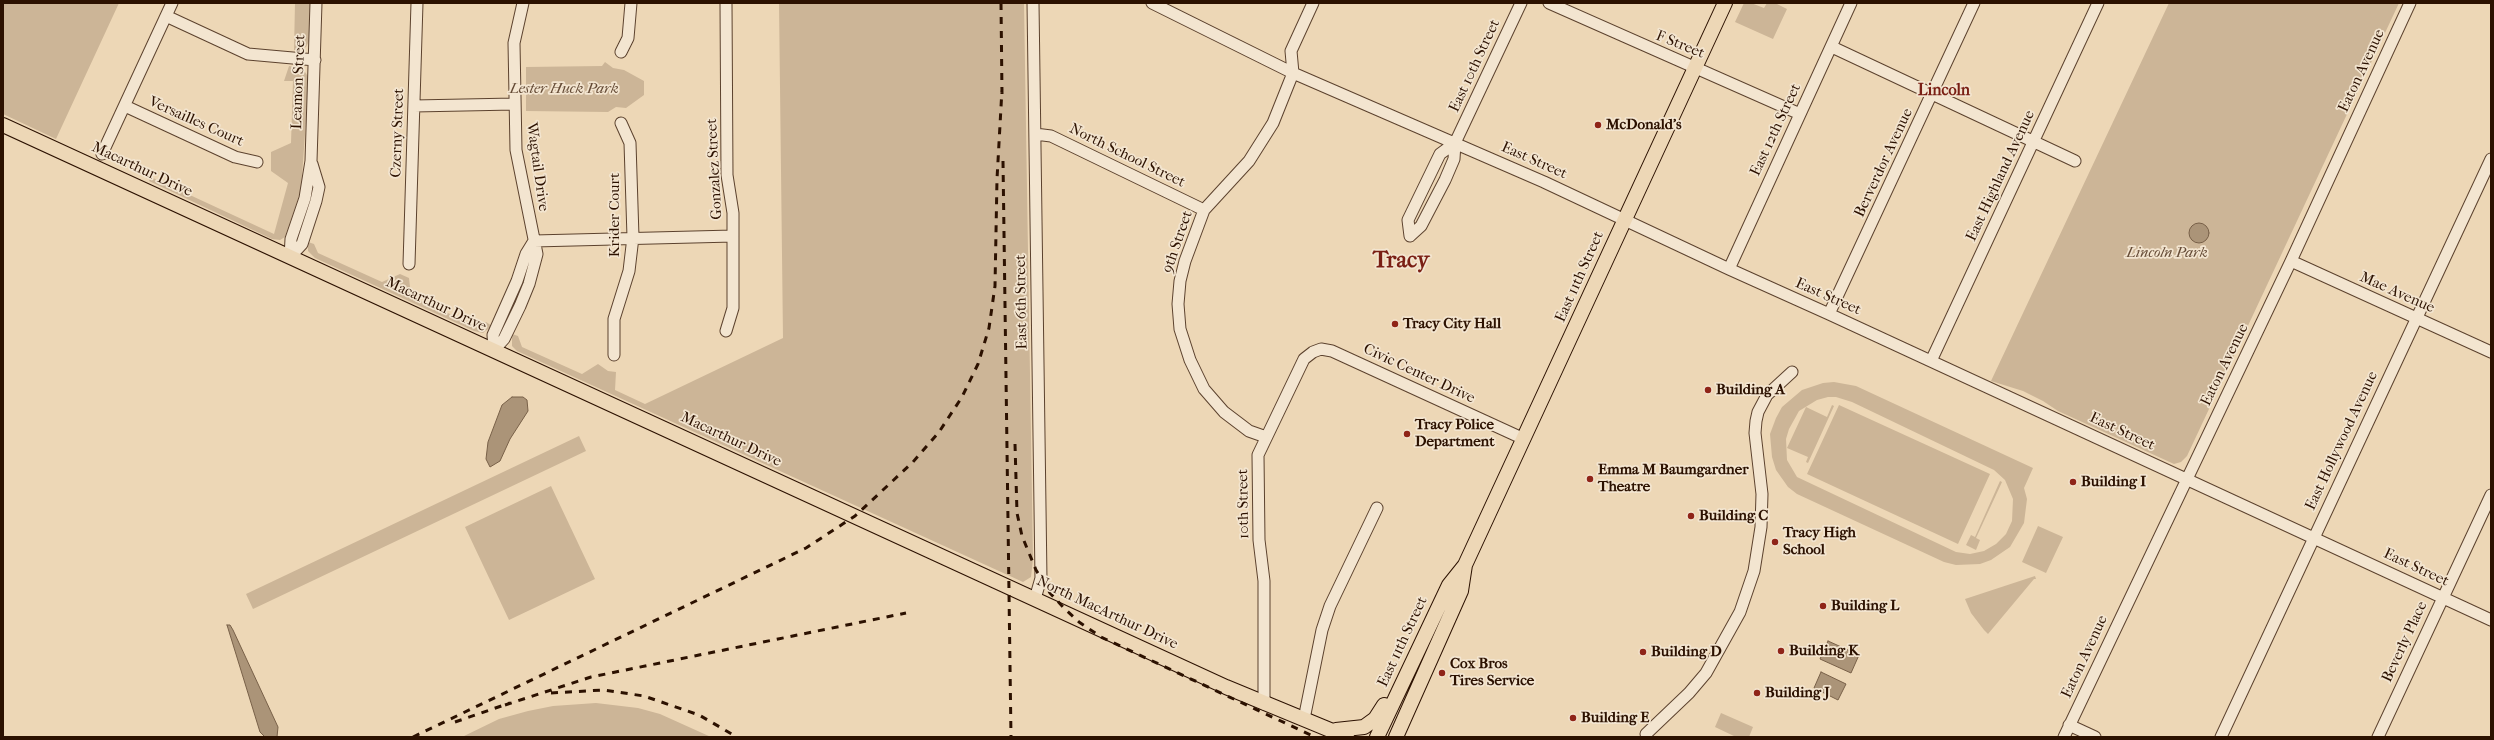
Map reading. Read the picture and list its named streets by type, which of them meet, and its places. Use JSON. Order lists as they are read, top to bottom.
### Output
{
  "streets": {
    "main road": ["Macarthur Drive", "East 11th Street", "North MacArthur Drive"],
    "street": [
      "F Street",
      "East 10th Street",
      "Eaton Avenue",
      "Leamon Street",
      "Versailles Court",
      "East 12th Street",
      "Czerny Street",
      "North School Street",
      "East Street",
      "Berverdor Avenue",
      "Wagtail Drive",
      "Gonzalez Street",
      "East Highland Avenue",
      "Krider Court",
      "9th Street",
      "Mae Avenue",
      "East 6th Street",
      "Civic Center Drive",
      "East Hollywood Avenue",
      "10th Street",
      "Beverly Place"
    ]
  },
  "crossings": [
    ["F Street", "East 12th Street"],
    ["F Street", "East 11th Street"],
    ["East 10th Street", "East Street"],
    ["Eaton Avenue", "East Street"],
    ["Eaton Avenue", "Mae Avenue"],
    ["Leamon Street", "Macarthur Drive"],
    ["East 12th Street", "East Street"],
    ["North School Street", "9th Street"],
    ["North School Street", "East 6th Street"],
    ["East Street", "Berverdor Avenue"],
    ["East Street", "East Highland Avenue"],
    ["East Street", "9th Street"],
    ["East Street", "East 11th Street"],
    ["East Street", "East Hollywood Avenue"],
    ["East Street", "Beverly Place"],
    ["Macarthur Drive", "North MacArthur Drive"],
    ["9th Street", "10th Street"],
    ["East 11th Street", "Civic Center Drive"],
    ["Mae Avenue", "East Hollywood Avenue"],
    ["East 6th Street", "North MacArthur Drive"],
    ["Civic Center Drive", "10th Street"],
    ["10th Street", "North MacArthur Drive"]
  ],
  "districts": ["Lincoln", "Tracy"],
  "parks": ["Lester Huck Park", "Lincoln Park"],
  "places": [
    "McDonald's",
    "Tracy City Hall",
    "Building A",
    "Tracy Police Department",
    "Emma M Baumgardner Theatre",
    "Building I",
    "Building C",
    "Tracy High School",
    "Building L",
    "Building K",
    "Building D",
    "Cox Bros Tires Service",
    "Building J",
    "Building E"
  ]
}
